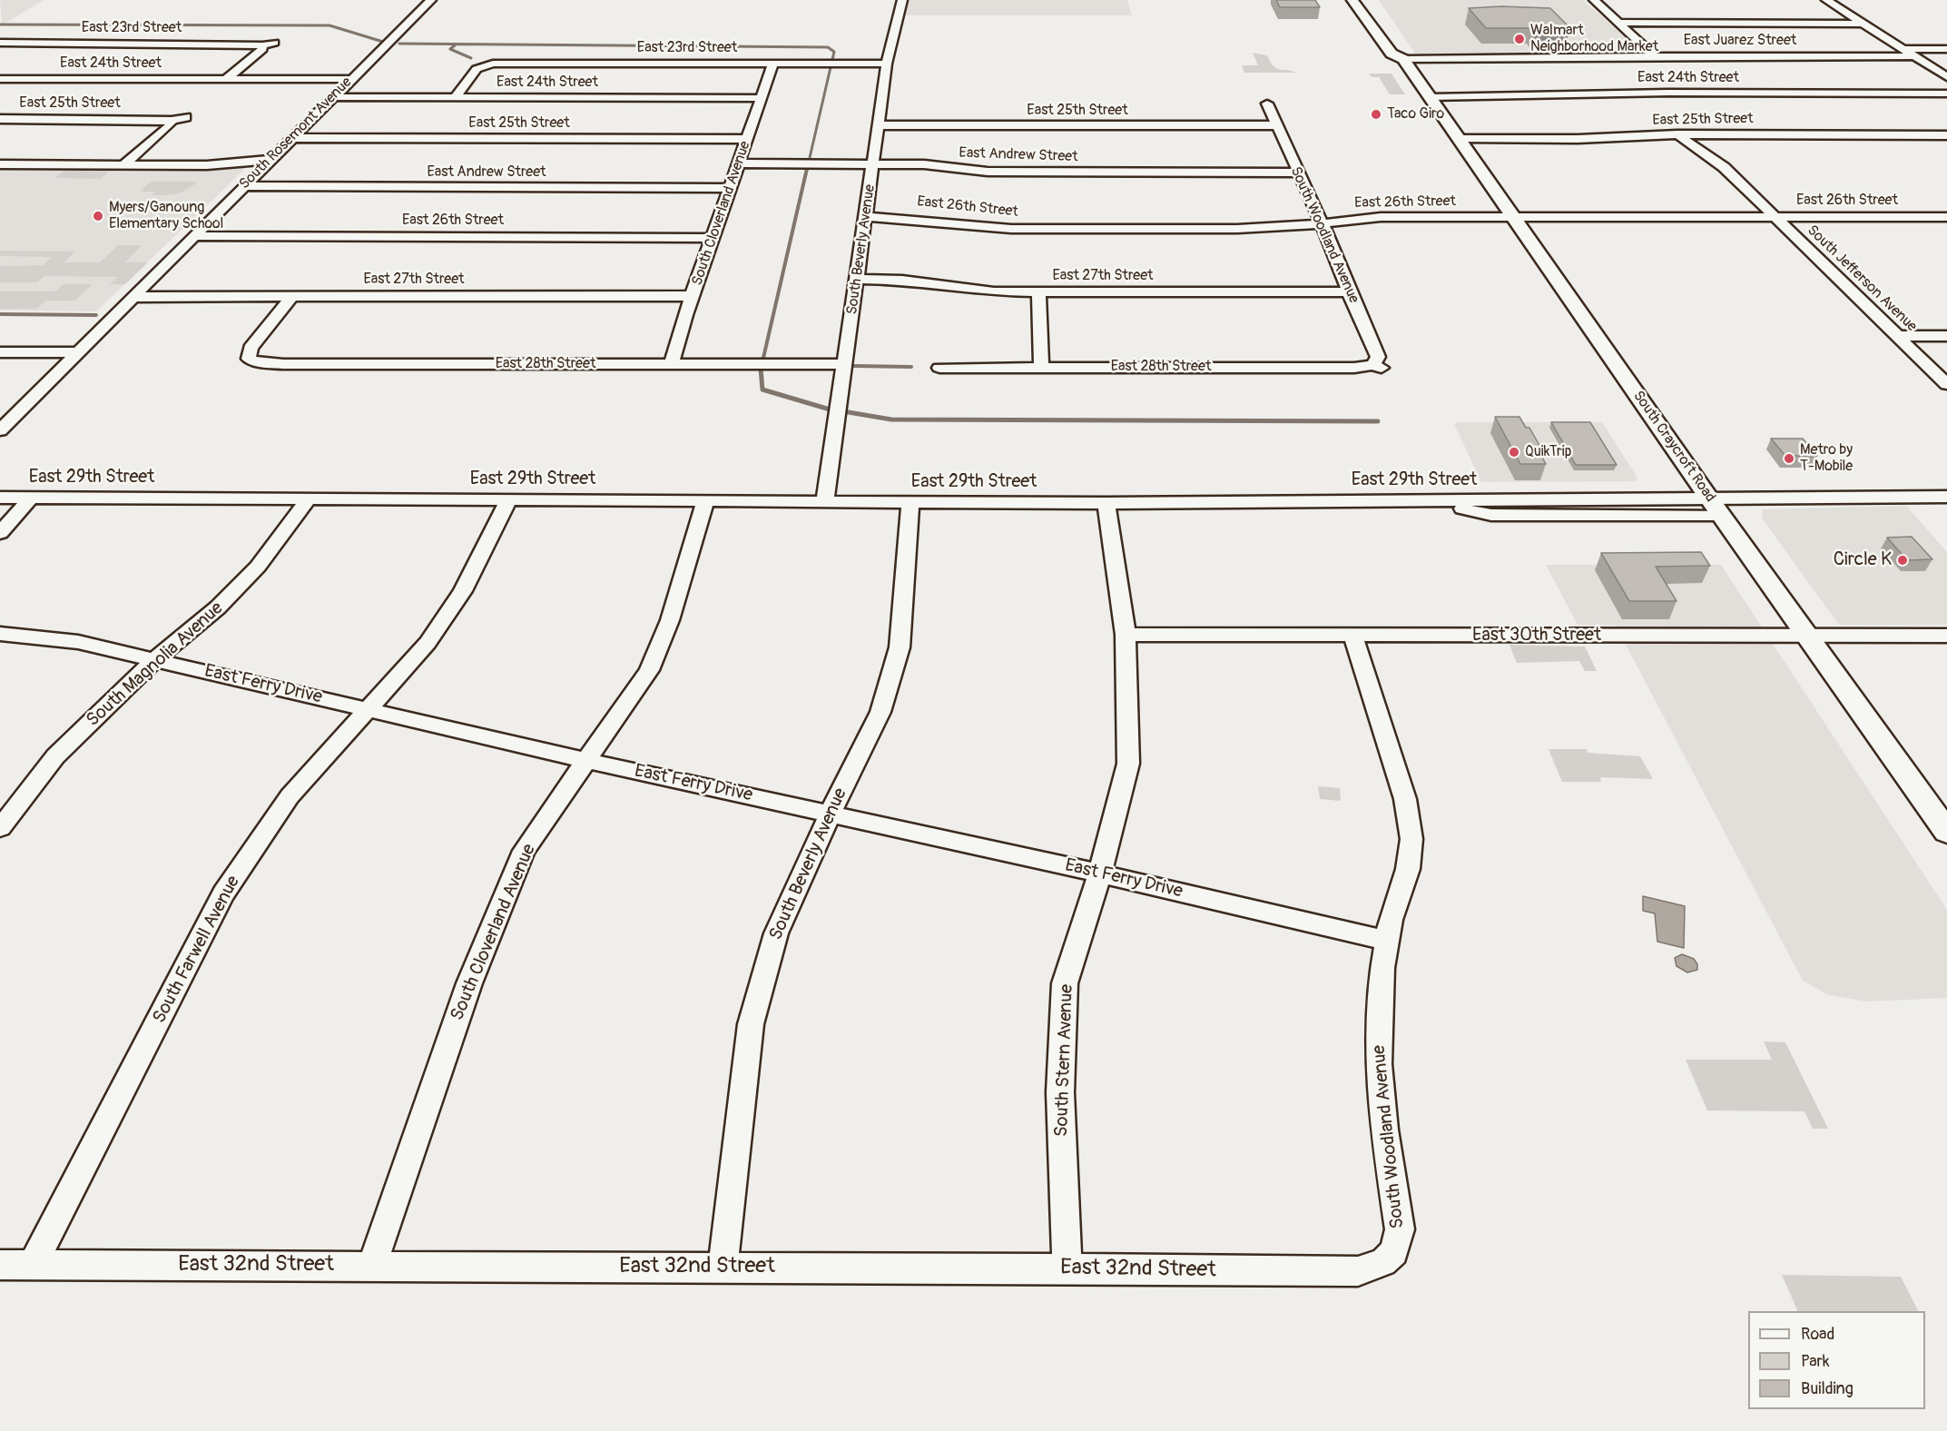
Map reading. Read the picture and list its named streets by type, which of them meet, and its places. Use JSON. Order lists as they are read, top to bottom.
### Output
{
  "streets": {
    "main road": ["South Craycroft Road"],
    "street": [
      "East 23rd Street",
      "East Juarez Street",
      "East 24th Street",
      "East 25th Street",
      "South Rosemont Avenue",
      "East Andrew Street",
      "East 26th Street",
      "South Cloverland Avenue",
      "South Woodland Avenue",
      "South Beverly Avenue",
      "East 27th Street",
      "South Jefferson Avenue",
      "East 28th Street",
      "East 29th Street",
      "East 30th Street",
      "South Magnolia Avenue",
      "East Ferry Drive",
      "South Farwell Avenue",
      "South Stern Avenue",
      "East 32nd Street"
    ]
  },
  "crossings": [
    ["East 23rd Street", "East 24th Street"],
    ["East 23rd Street", "South Cloverland Avenue"],
    ["East 23rd Street", "South Beverly Avenue"],
    ["East Juarez Street", "South Craycroft Road"],
    ["East 24th Street", "South Rosemont Avenue"],
    ["East 24th Street", "South Cloverland Avenue"],
    ["East 24th Street", "South Craycroft Road"],
    ["East 25th Street", "South Rosemont Avenue"],
    ["East 25th Street", "South Cloverland Avenue"],
    ["East 25th Street", "South Woodland Avenue"],
    ["East 25th Street", "South Beverly Avenue"],
    ["East 25th Street", "South Jefferson Avenue"],
    ["East 25th Street", "South Craycroft Road"],
    ["South Rosemont Avenue", "East Andrew Street"],
    ["South Rosemont Avenue", "East 26th Street"],
    ["South Rosemont Avenue", "East 27th Street"],
    ["East Andrew Street", "South Cloverland Avenue"],
    ["East Andrew Street", "South Woodland Avenue"],
    ["East Andrew Street", "South Beverly Avenue"],
    ["East 26th Street", "South Cloverland Avenue"],
    ["East 26th Street", "South Woodland Avenue"],
    ["East 26th Street", "South Beverly Avenue"],
    ["East 26th Street", "South Jefferson Avenue"],
    ["East 26th Street", "South Craycroft Road"],
    ["South Cloverland Avenue", "East 27th Street"],
    ["South Cloverland Avenue", "East 28th Street"],
    ["South Cloverland Avenue", "East 29th Street"],
    ["South Cloverland Avenue", "East Ferry Drive"],
    ["South Cloverland Avenue", "East 32nd Street"],
    ["South Woodland Avenue", "East 27th Street"],
    ["South Woodland Avenue", "East 28th Street"],
    ["South Woodland Avenue", "East 30th Street"],
    ["South Woodland Avenue", "East Ferry Drive"],
    ["South Woodland Avenue", "East 32nd Street"],
    ["South Beverly Avenue", "East 27th Street"],
    ["South Beverly Avenue", "East 28th Street"],
    ["South Beverly Avenue", "East 29th Street"],
    ["South Beverly Avenue", "East Ferry Drive"],
    ["South Beverly Avenue", "East 32nd Street"],
    ["East 27th Street", "East 28th Street"],
    ["South Craycroft Road", "East 29th Street"],
    ["South Craycroft Road", "East 30th Street"],
    ["East 29th Street", "South Magnolia Avenue"],
    ["East 29th Street", "South Farwell Avenue"],
    ["East 29th Street", "South Stern Avenue"],
    ["East 30th Street", "South Stern Avenue"],
    ["South Magnolia Avenue", "East Ferry Drive"],
    ["East Ferry Drive", "South Farwell Avenue"],
    ["East Ferry Drive", "South Stern Avenue"],
    ["South Farwell Avenue", "East 32nd Street"],
    ["South Stern Avenue", "East 32nd Street"]
  ],
  "places": [
    "Walmart Neighborhood Market",
    "Taco Giro",
    "Myers/Ganoung Elementary School",
    "QuikTrip",
    "Metro by T-Mobile",
    "Circle K"
  ],
  "legend": ["Road", "Park", "Building"]
}
